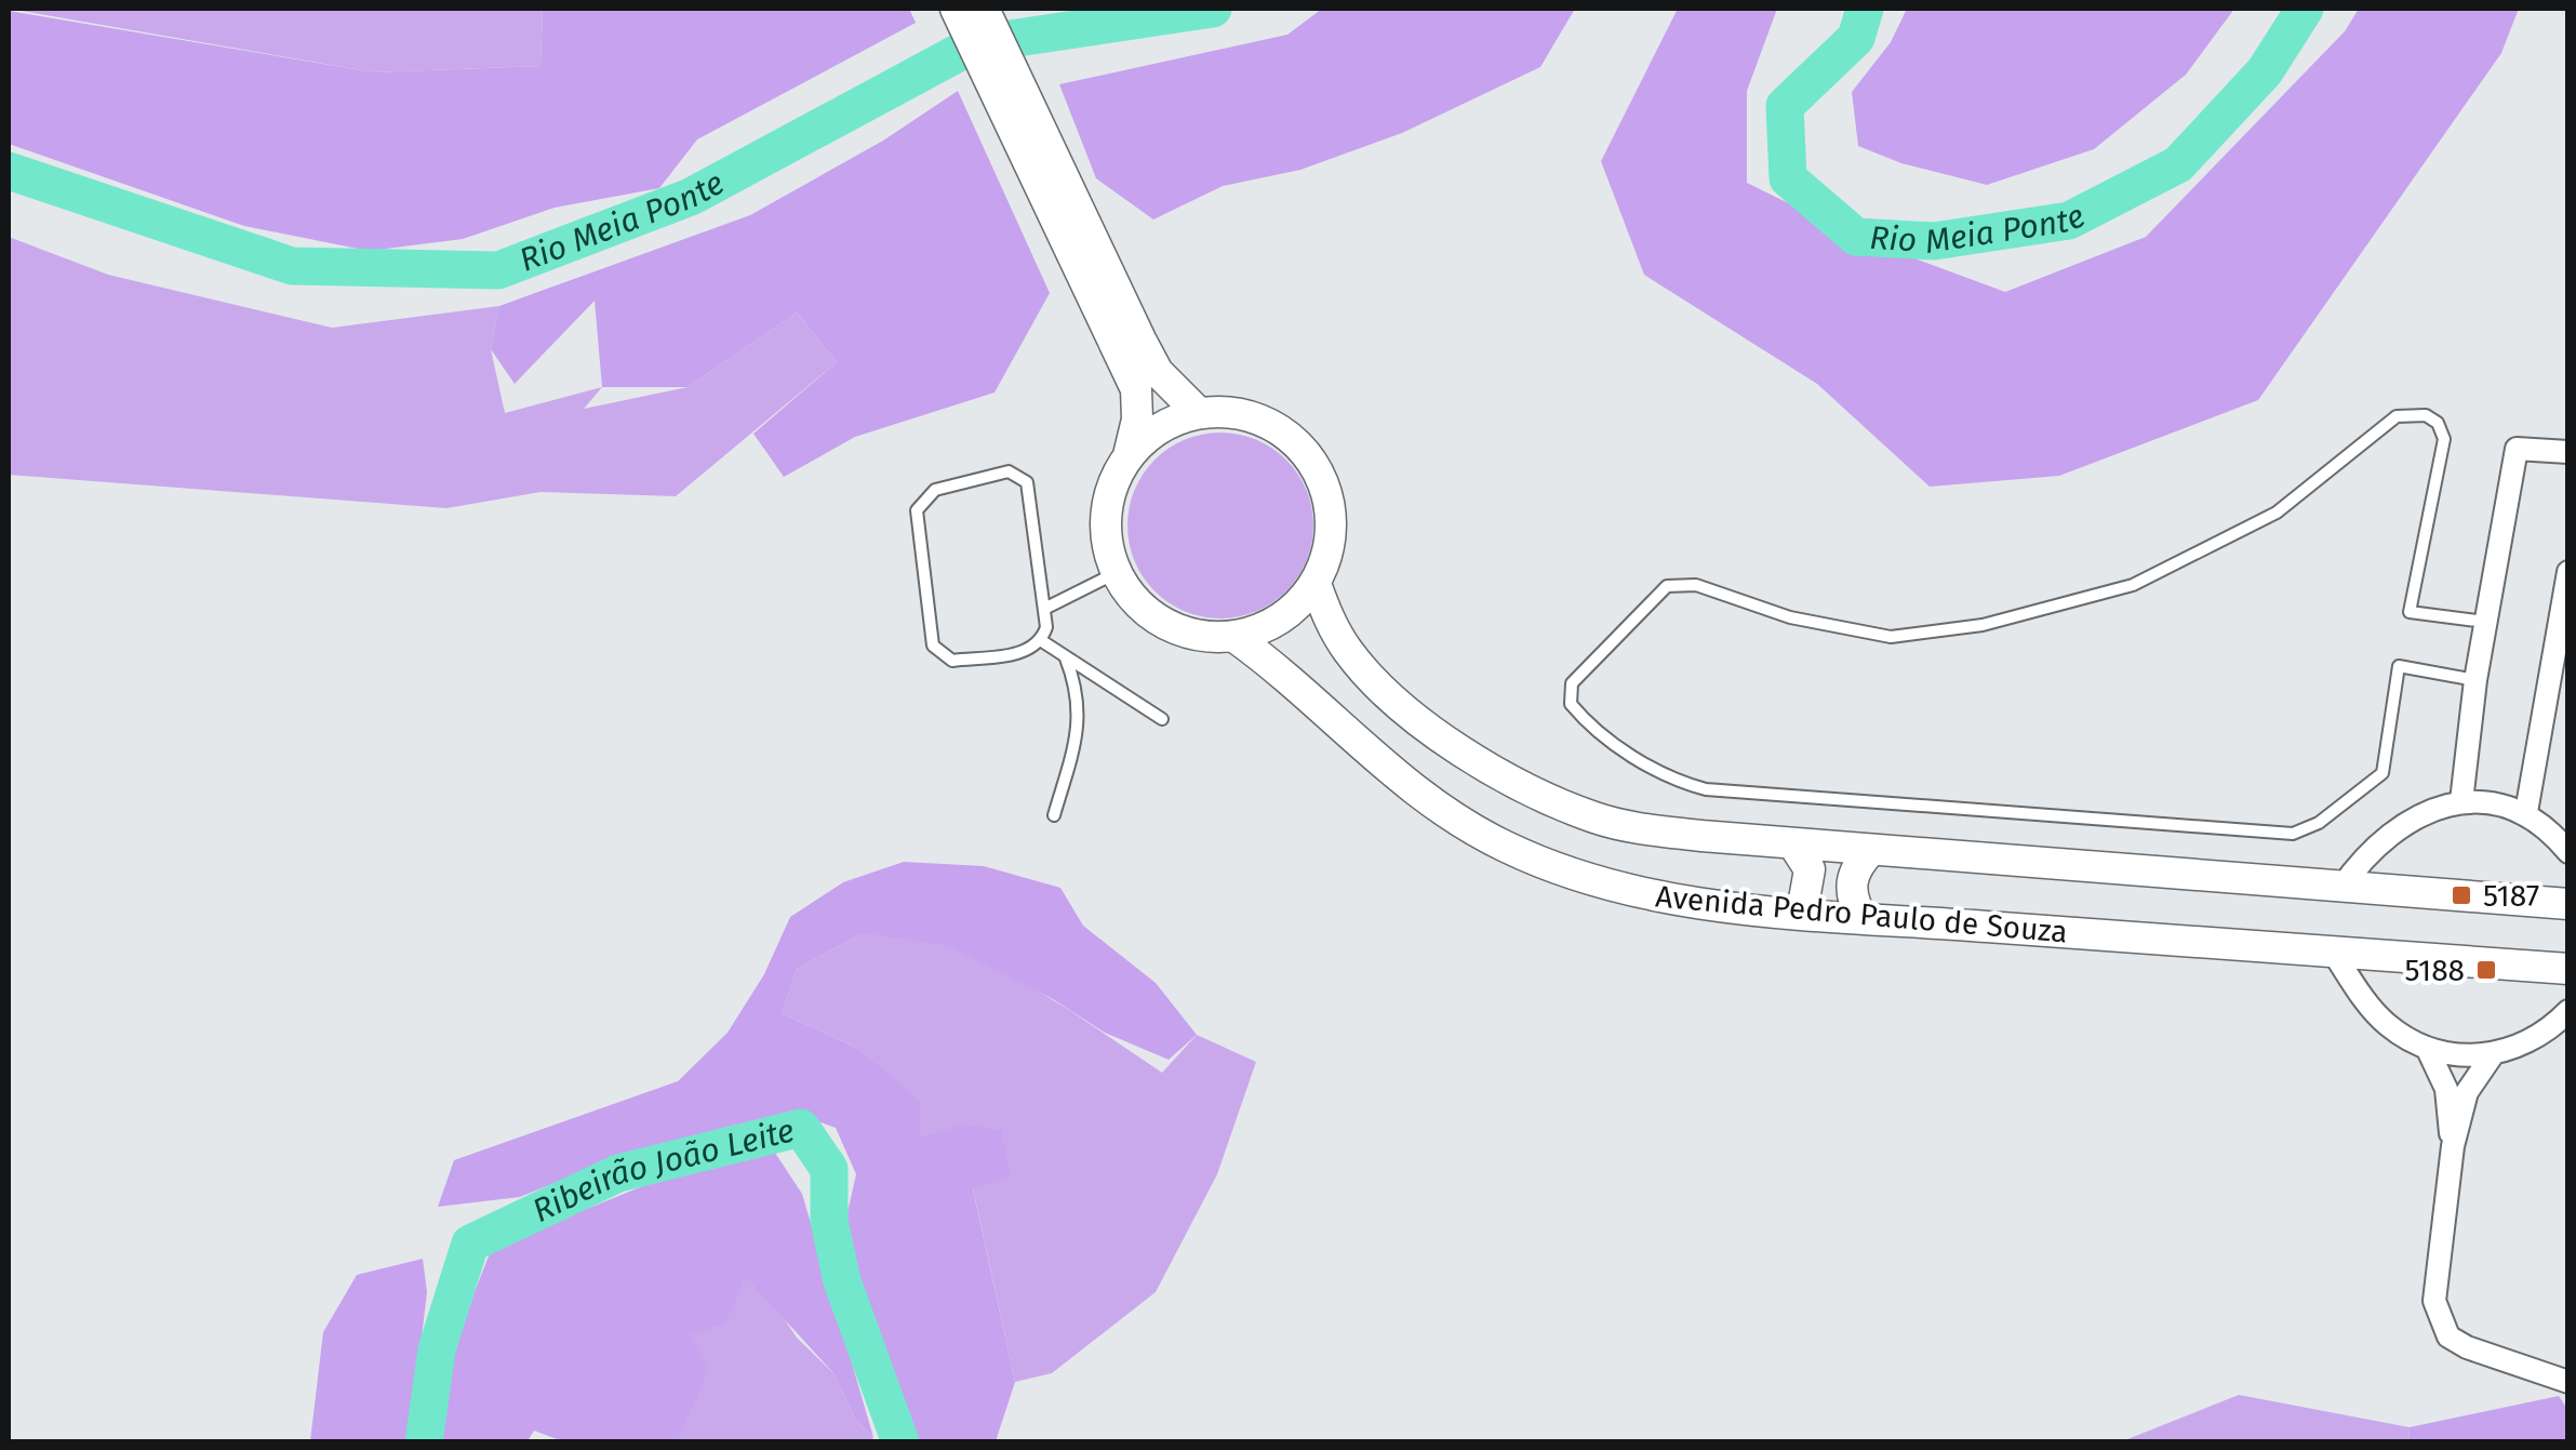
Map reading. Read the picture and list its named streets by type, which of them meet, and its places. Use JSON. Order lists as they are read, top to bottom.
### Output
{
  "streets": {
    "main road": ["Avenida Pedro Paulo de Souza"]
  },
  "water": ["Rio Meia Ponte", "Ribeirão João Leite"],
  "places": {
    "transit": ["5187", "5188"]
  }
}
